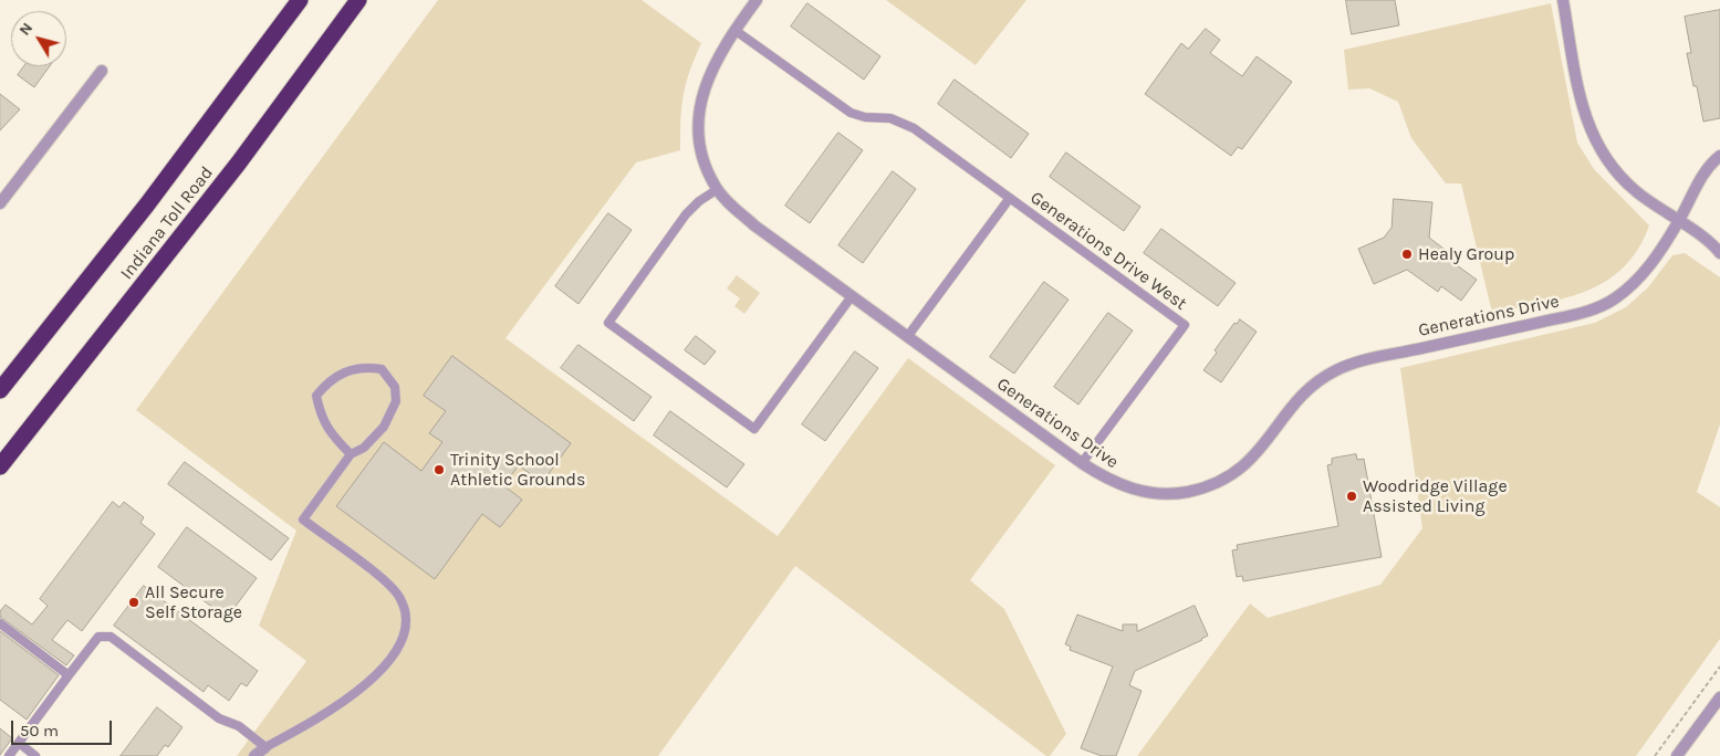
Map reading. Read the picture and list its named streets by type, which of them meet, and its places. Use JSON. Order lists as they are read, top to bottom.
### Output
{
  "streets": {
    "highway": ["Indiana Toll Road"],
    "street": ["Generations Drive"],
    "lane": ["Generations Drive West"]
  },
  "crossings": [
    ["Generations Drive West", "Generations Drive"]
  ],
  "places": [
    "Healy Group",
    "Trinity School Athletic Grounds",
    "Woodridge Village Assisted Living",
    "All Secure Self Storage"
  ],
  "scale_bar": "50 m",
  "north": "top left"
}
